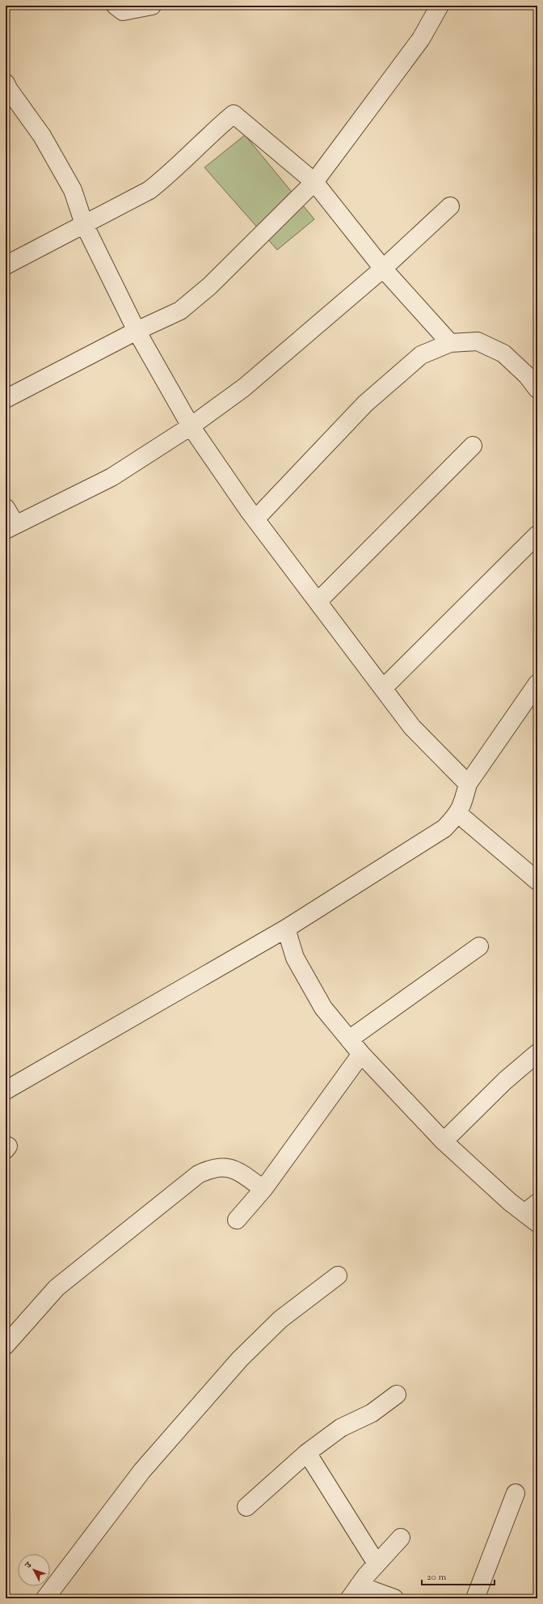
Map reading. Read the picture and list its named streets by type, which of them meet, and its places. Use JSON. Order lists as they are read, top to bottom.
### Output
{
  "scale_bar": "20 m",
  "north": "top left"
}
